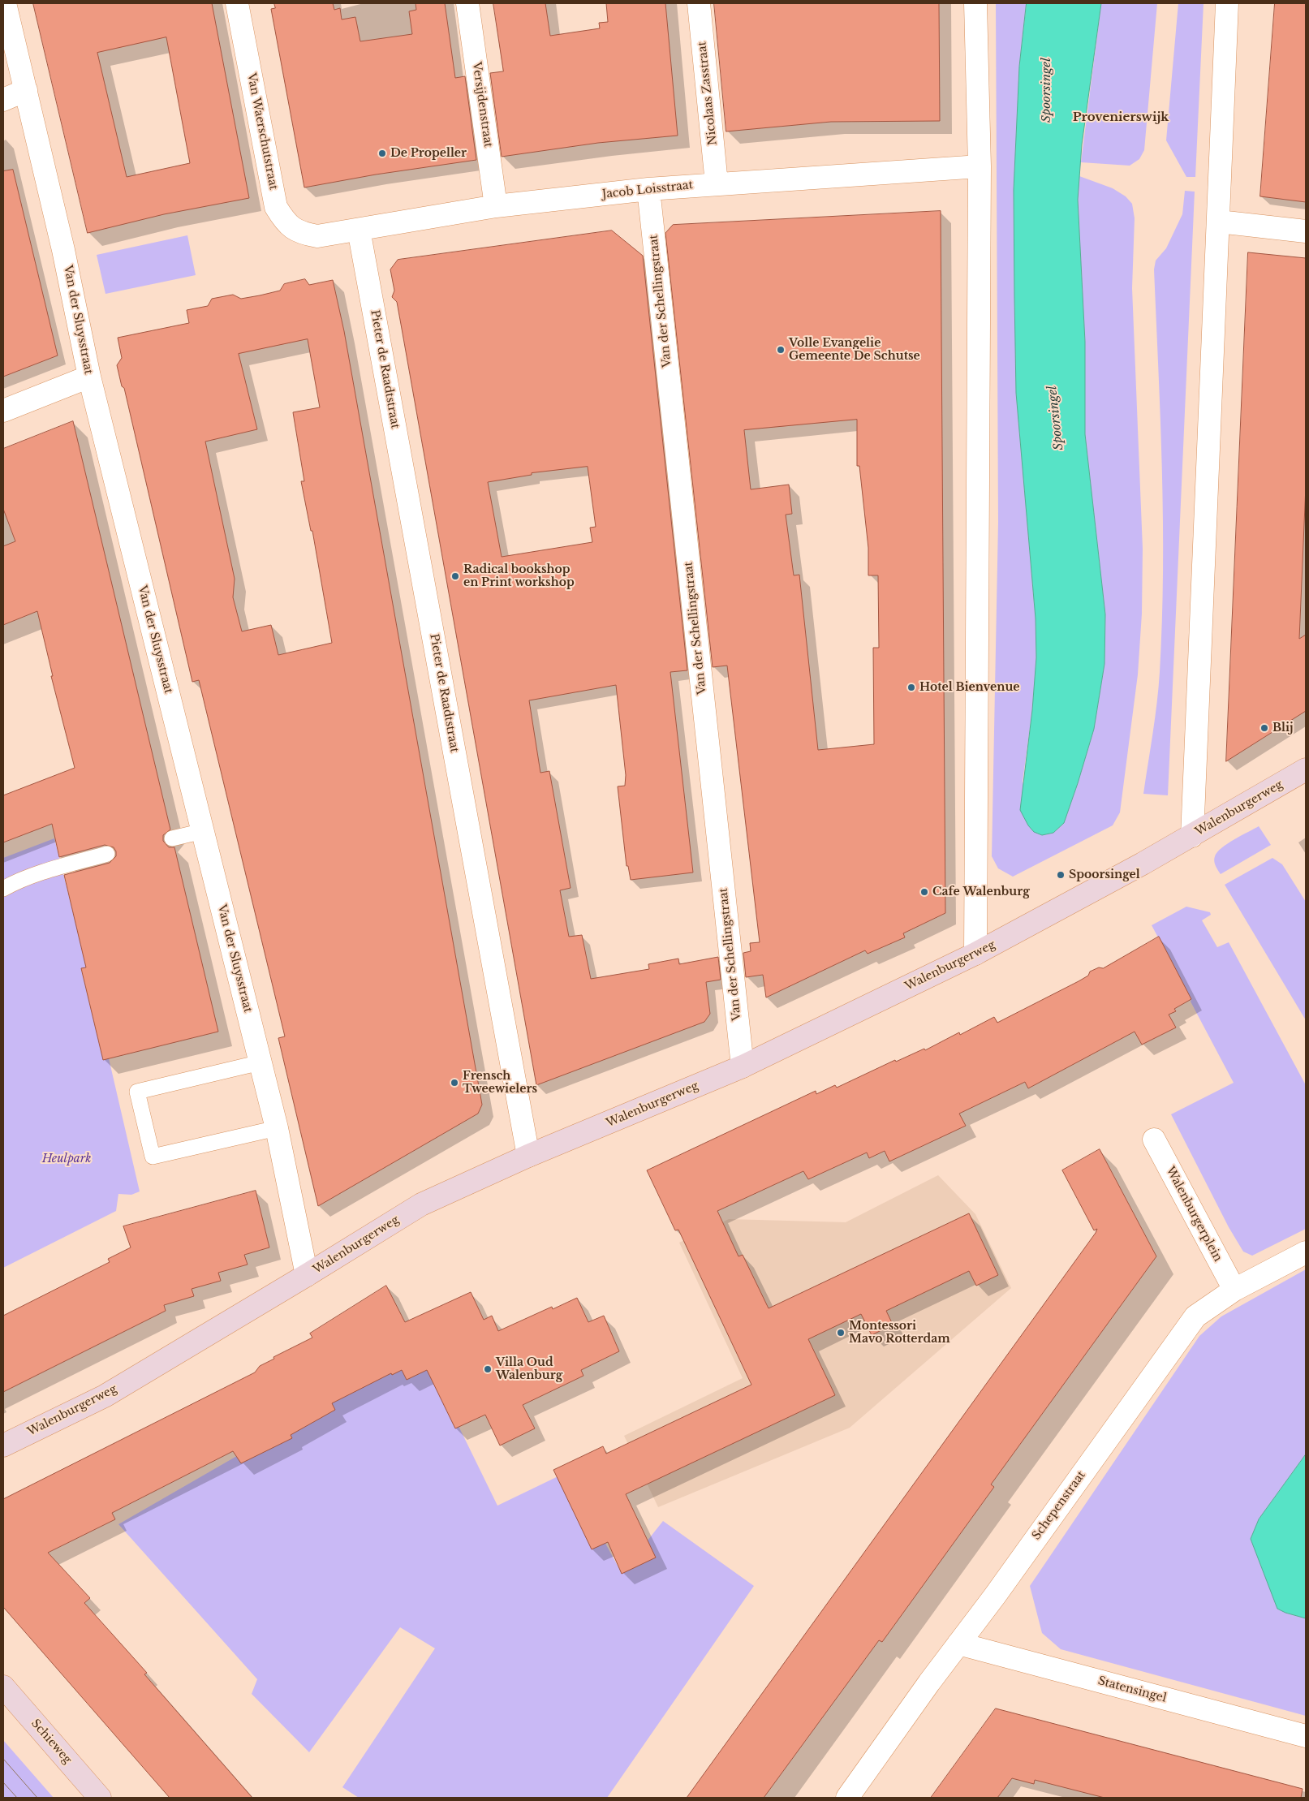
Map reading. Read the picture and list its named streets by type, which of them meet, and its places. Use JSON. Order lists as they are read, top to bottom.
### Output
{
  "streets": {
    "street": [
      "Nicolaas Zasstraat",
      "Versijdenstraat",
      "Van Waerschutstraat",
      "Jacob Loisstraat",
      "Van der Schellingstraat",
      "Van der Sluysstraat",
      "Pieter de Raadtstraat",
      "Walenburgerweg",
      "Walenburgerplein",
      "Schepenstraat",
      "Statensingel",
      "Schieweg"
    ]
  },
  "crossings": [
    ["Nicolaas Zasstraat", "Jacob Loisstraat"],
    ["Versijdenstraat", "Jacob Loisstraat"],
    ["Van Waerschutstraat", "Jacob Loisstraat"],
    ["Jacob Loisstraat", "Van der Schellingstraat"],
    ["Jacob Loisstraat", "Pieter de Raadtstraat"],
    ["Van der Schellingstraat", "Walenburgerweg"],
    ["Van der Sluysstraat", "Walenburgerweg"],
    ["Pieter de Raadtstraat", "Walenburgerweg"],
    ["Walenburgerplein", "Schepenstraat"],
    ["Schepenstraat", "Statensingel"]
  ],
  "districts": ["Provenierswijk"],
  "water": ["Spoorsingel"],
  "parks": ["Heulpark"],
  "places": [
    "De Propeller",
    "Volle Evangelie Gemeente De Schutse",
    "Radical bookshop en Print workshop",
    "Hotel Bienvenue",
    "Blij",
    "Spoorsingel",
    "Cafe Walenburg",
    "Frensch Tweewielers",
    "Montessori Mavo Rotterdam",
    "Villa Oud Walenburg"
  ]
}
